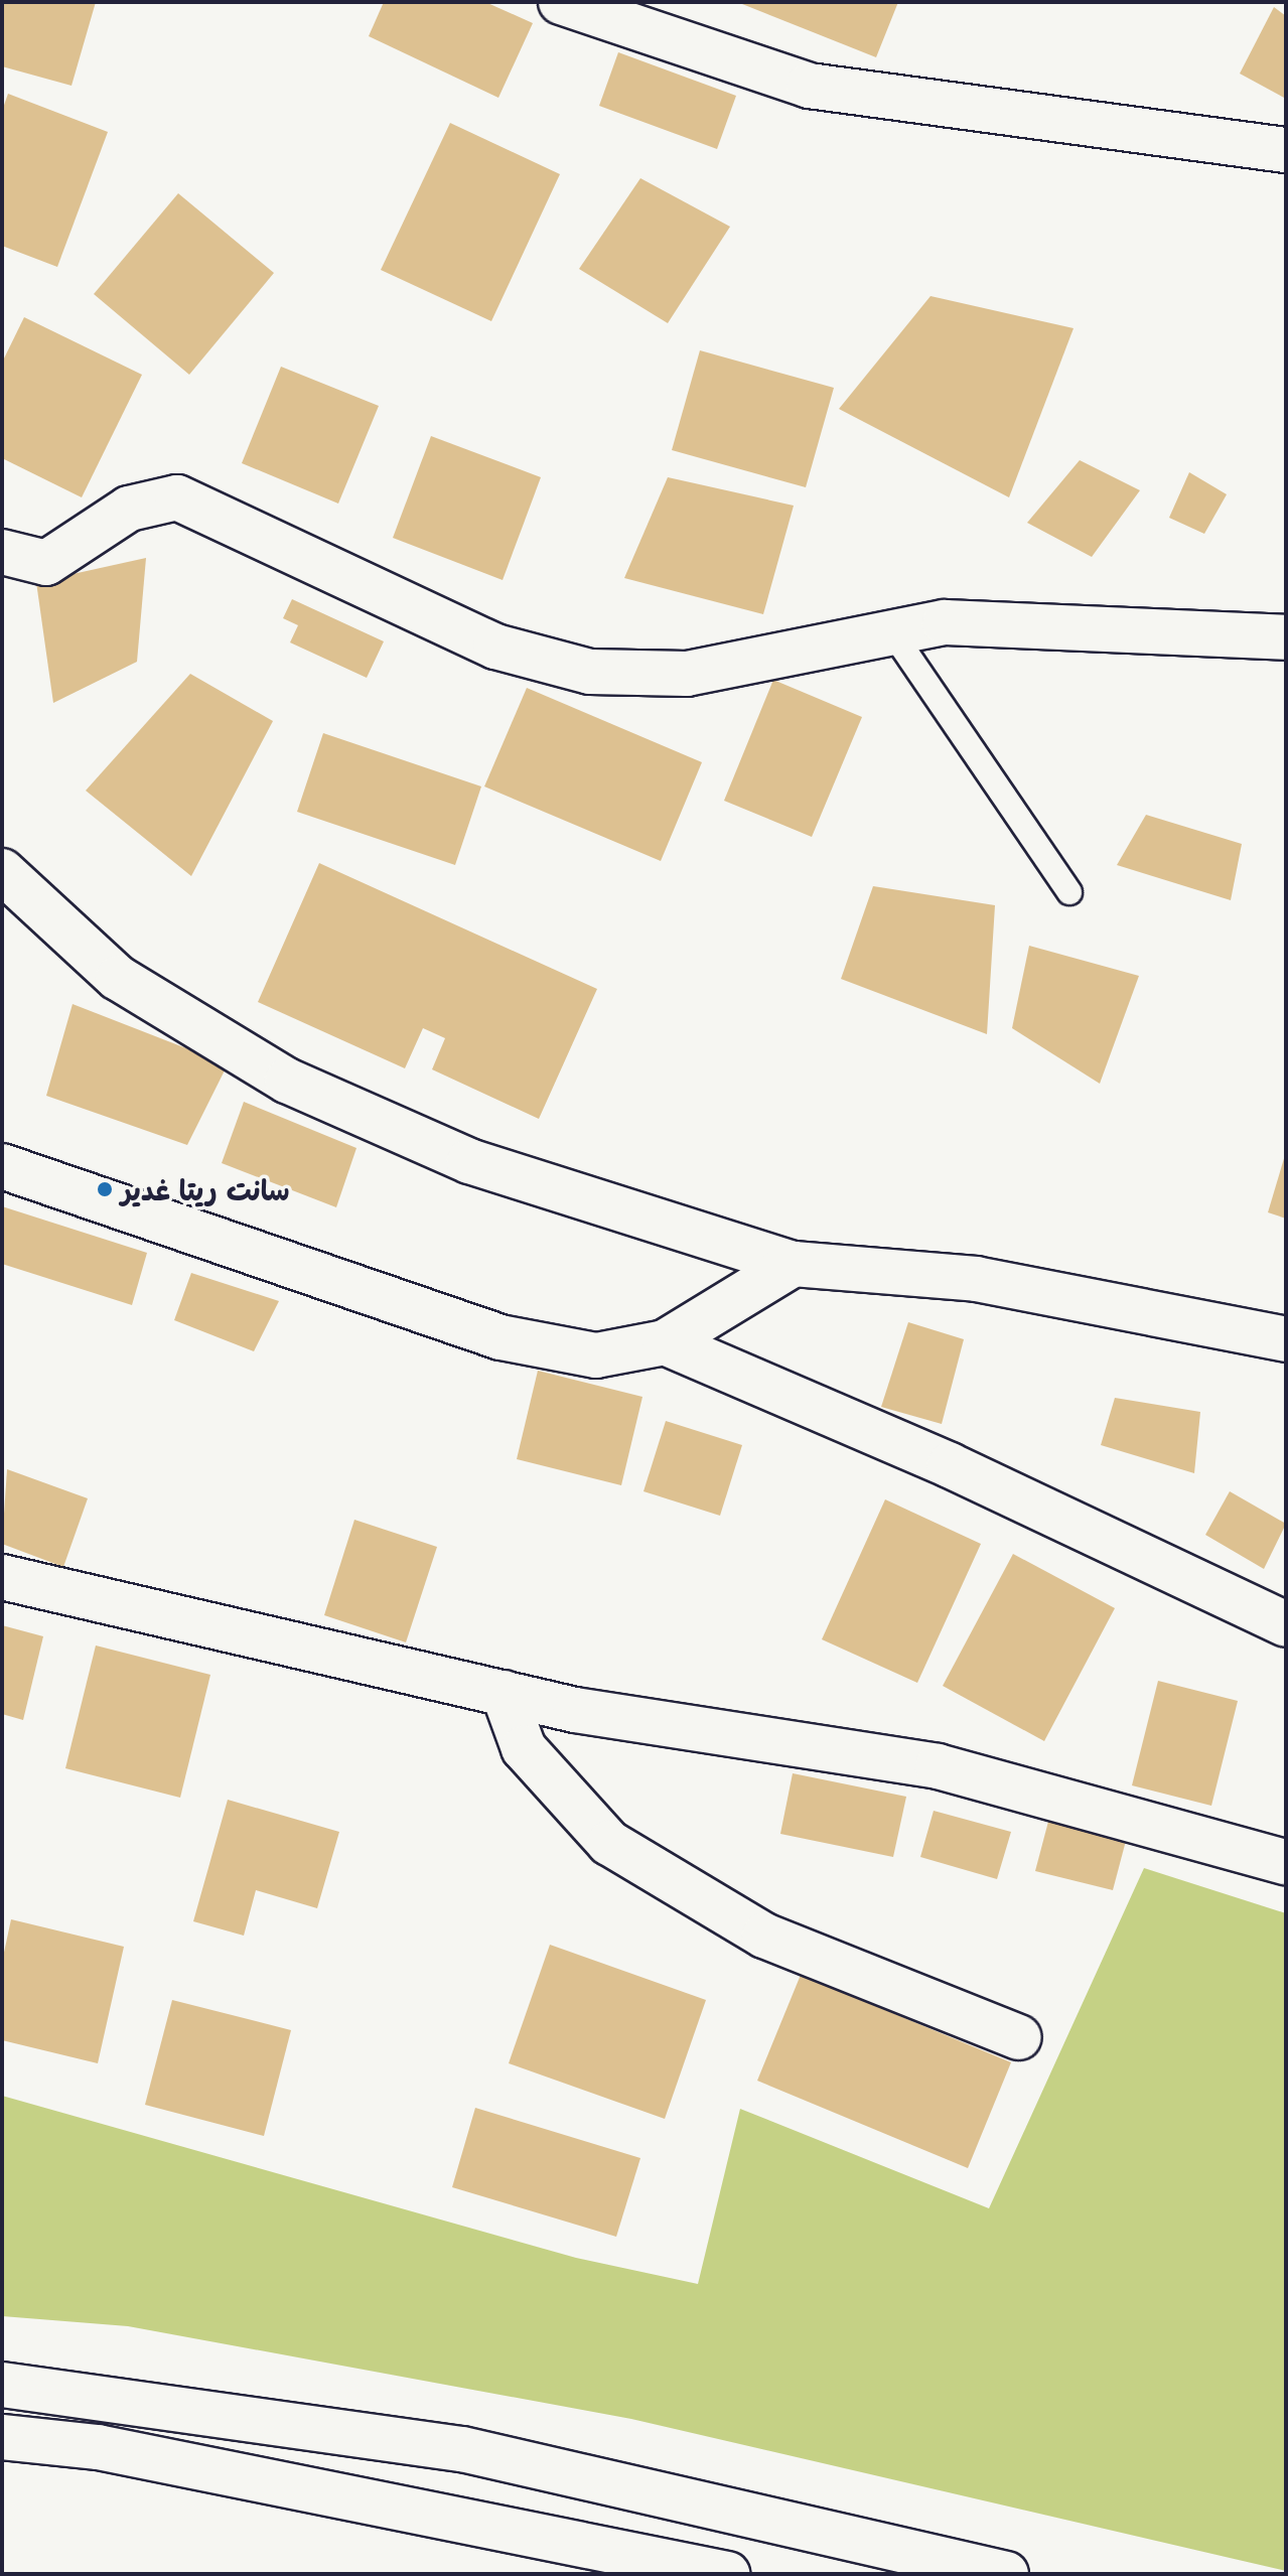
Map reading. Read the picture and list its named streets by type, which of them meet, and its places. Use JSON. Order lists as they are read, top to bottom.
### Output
{
  "places": ["سانت ريتا غدير"]
}
